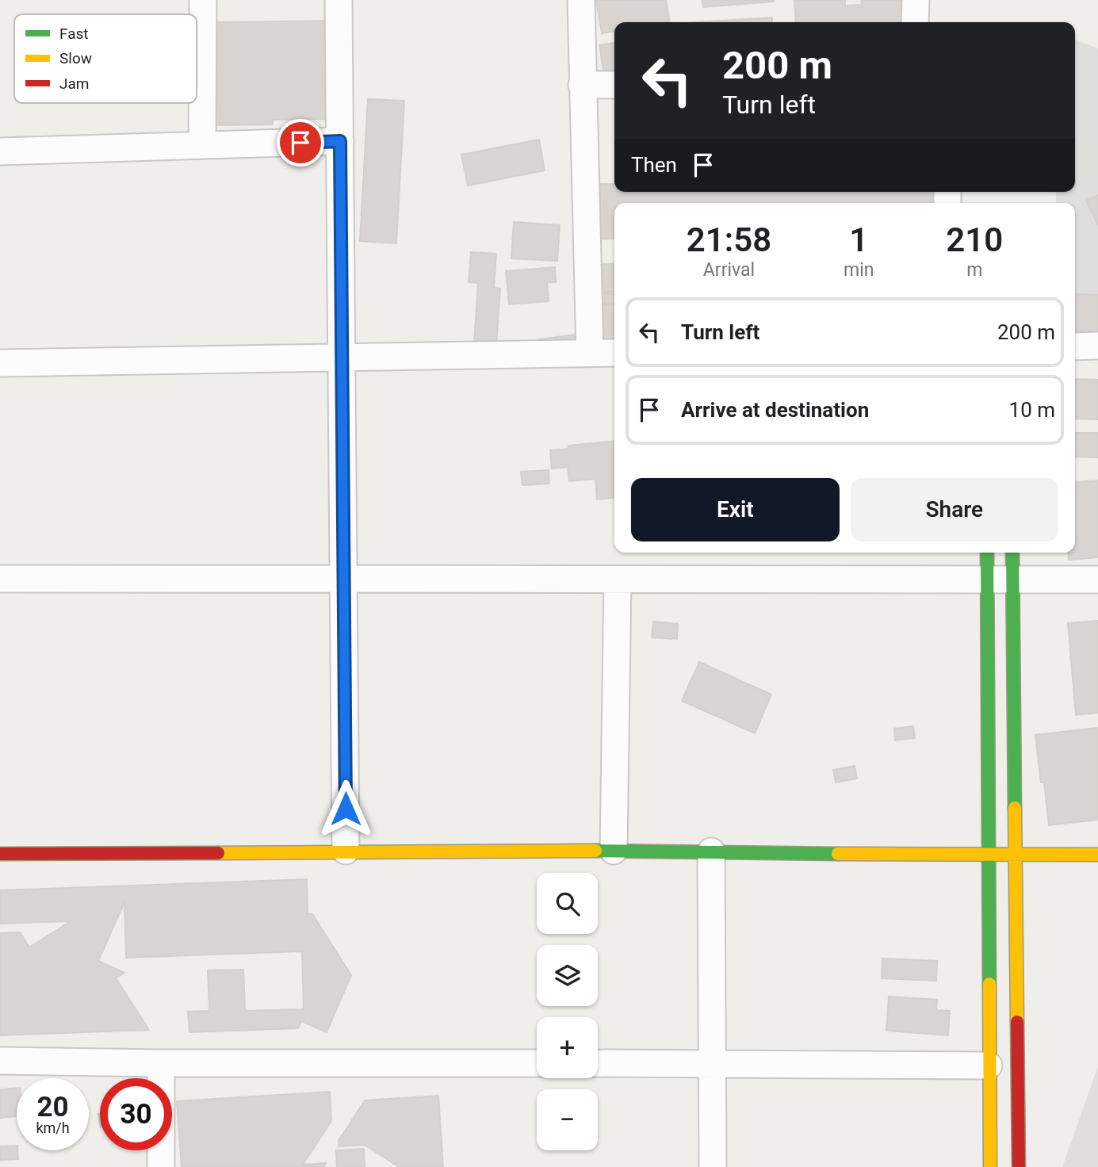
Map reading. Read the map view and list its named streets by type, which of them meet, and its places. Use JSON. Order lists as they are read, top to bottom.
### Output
{
  "legend": ["Fast", "Slow", "Jam"],
  "page": {
    "turn": ["200 m", "Turn left"],
    "then": "Then",
    "eta": [
      "21:58",
      "Arrival",
      "1",
      "min",
      "210",
      "m"
    ],
    "list": [
      {
        "name": "Turn left",
        "value": "200 m"
      },
      {
        "name": "Arrive at destination",
        "value": "10 m"
      }
    ],
    "buttons": ["Exit", "Share"],
    "map_buttons": ["+", "−"],
    "speed": "20 km/h",
    "limit": "30"
  }
}
